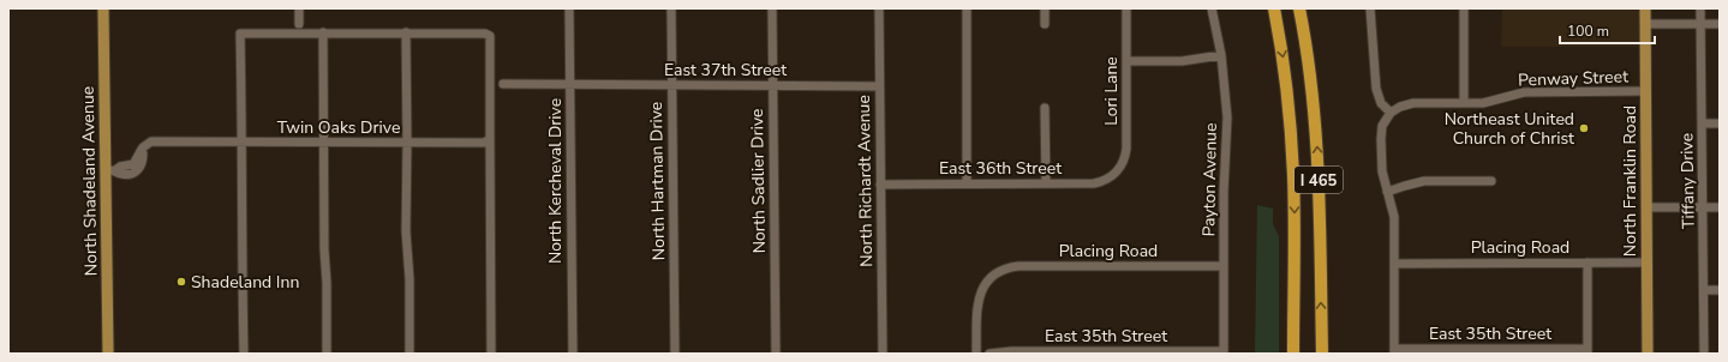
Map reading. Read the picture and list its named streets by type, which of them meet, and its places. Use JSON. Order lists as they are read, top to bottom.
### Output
{
  "streets": {
    "highway": ["I 465"],
    "main road": ["North Shadeland Avenue", "North Franklin Road"],
    "street": [
      "East 37th Street",
      "Penway Street",
      "Lori Lane",
      "Twin Oaks Drive",
      "East 36th Street",
      "Payton Avenue",
      "North Kercheval Drive",
      "North Hartman Drive",
      "North Sadlier Drive",
      "North Richardt Avenue",
      "Tiffany Drive",
      "Placing Road",
      "East 35th Street"
    ]
  },
  "crossings": [
    ["East 37th Street", "North Kercheval Drive"],
    ["East 37th Street", "North Hartman Drive"],
    ["East 37th Street", "North Sadlier Drive"],
    ["East 37th Street", "North Richardt Avenue"],
    ["Penway Street", "North Franklin Road"],
    ["Lori Lane", "East 36th Street"],
    ["Twin Oaks Drive", "North Shadeland Avenue"],
    ["East 36th Street", "North Richardt Avenue"],
    ["Payton Avenue", "Placing Road"],
    ["Payton Avenue", "East 35th Street"],
    ["North Franklin Road", "Placing Road"]
  ],
  "places": ["Northeast United Church of Christ", "Shadeland Inn"],
  "scale_bar": "100 m"
}
